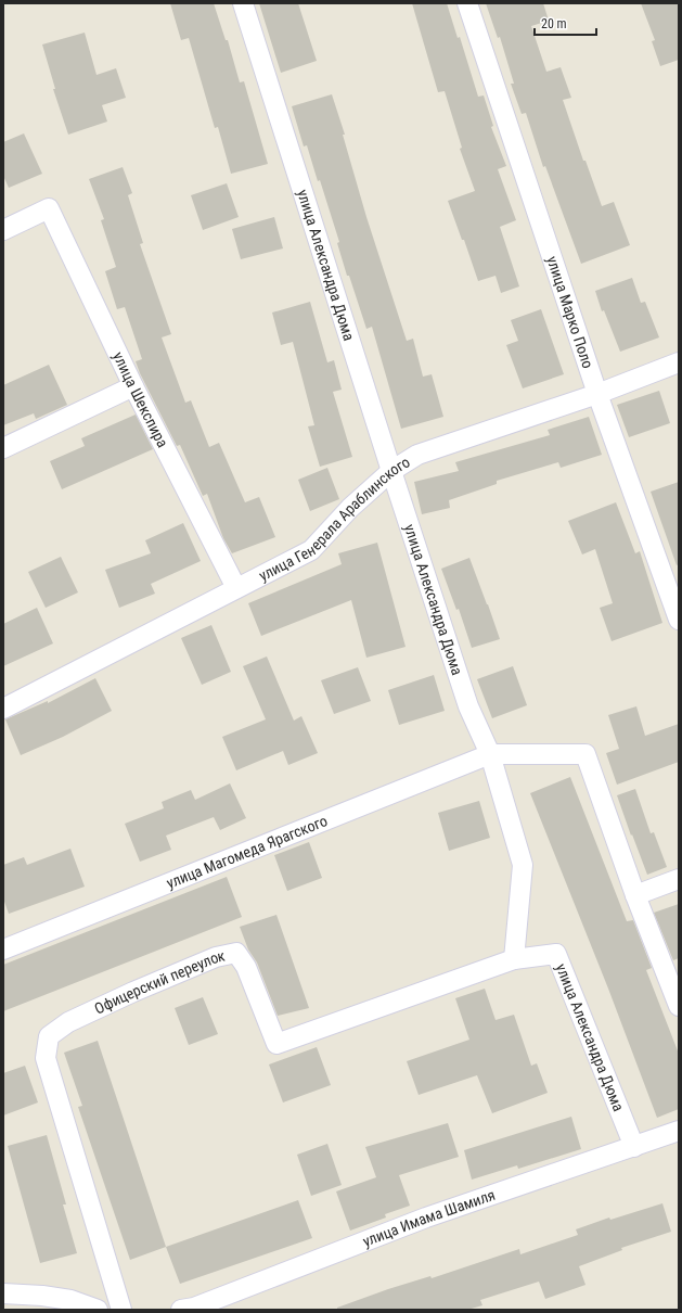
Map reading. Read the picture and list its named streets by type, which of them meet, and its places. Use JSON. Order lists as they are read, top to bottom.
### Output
{
  "streets": {
    "street": [
      "улица Александра Дюма",
      "улица Марко Поло",
      "улица Шекспира",
      "улица Генерала Араблинского",
      "улица Магомеда Ярагского",
      "Офицерский переулок",
      "улица Имама Шамиля"
    ]
  },
  "crossings": [
    ["улица Александра Дюма", "улица Генерала Араблинского"],
    ["улица Александра Дюма", "улица Магомеда Ярагского"],
    ["улица Александра Дюма", "Офицерский переулок"],
    ["улица Александра Дюма", "улица Имама Шамиля"],
    ["улица Марко Поло", "улица Генерала Араблинского"],
    ["улица Шекспира", "улица Генерала Араблинского"]
  ],
  "scale_bar": "20 m"
}
